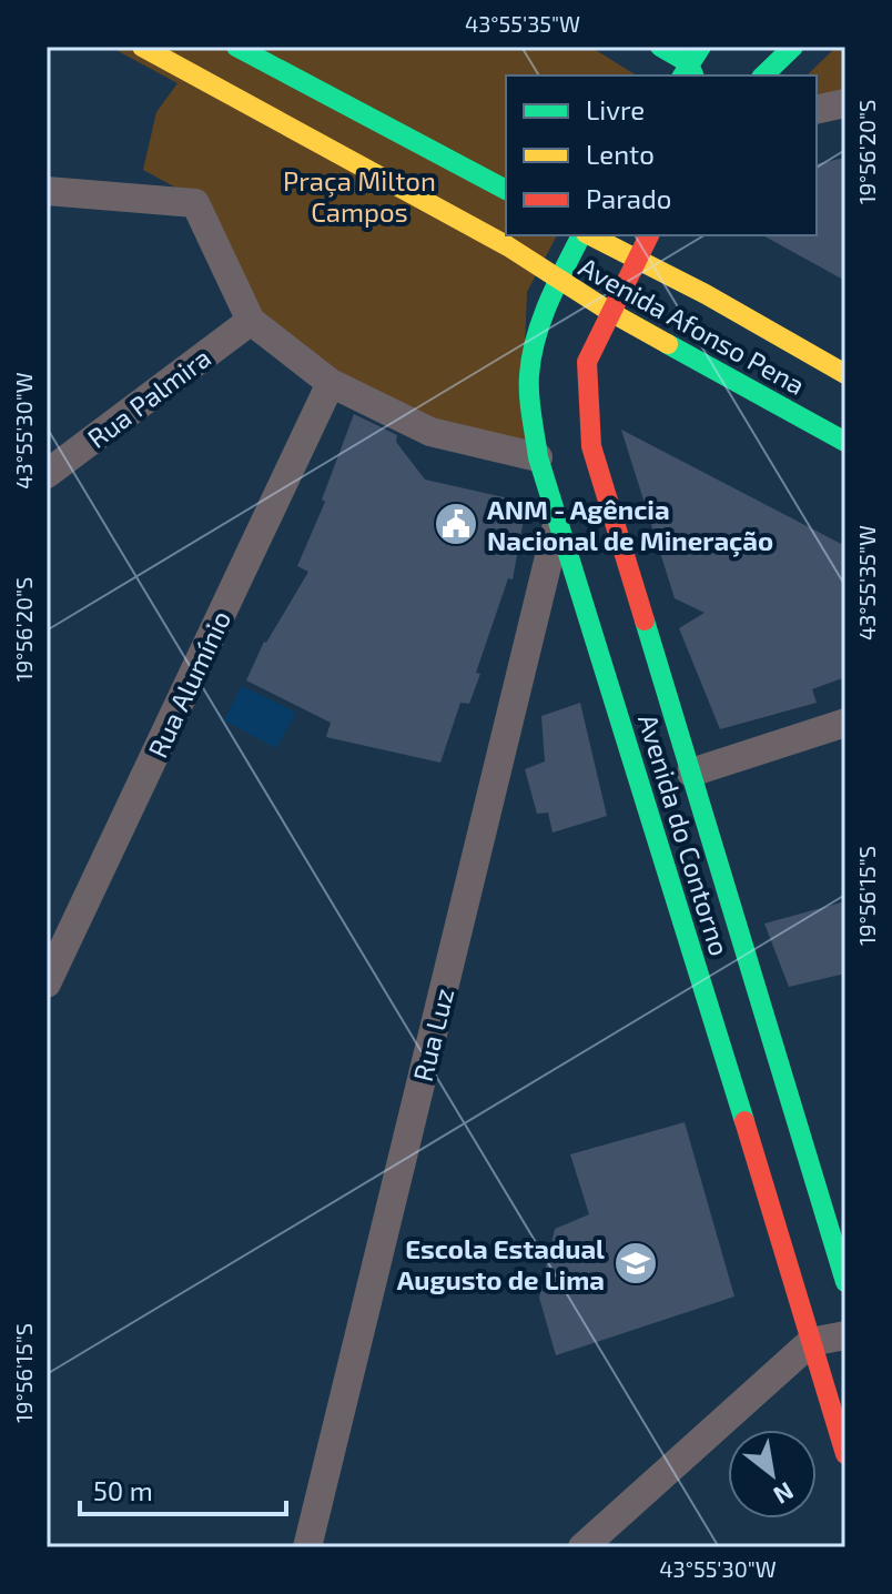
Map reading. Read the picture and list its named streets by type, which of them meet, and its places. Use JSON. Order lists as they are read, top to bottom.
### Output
{
  "streets": {
    "main road": ["Avenida Afonso Pena", "Avenida do Contorno"],
    "street": ["Rua Palmira", "Rua Alumínio", "Rua Luz"]
  },
  "crossings": [
    ["Avenida Afonso Pena", "Avenida do Contorno"],
    ["Avenida do Contorno", "Rua Luz"]
  ],
  "parks": ["Praça Milton Campos"],
  "places": {
    "public building": ["ANM - Agência Nacional de Mineração"],
    "school or university": ["Escola Estadual Augusto de Lima"]
  },
  "legend": ["Livre", "Lento", "Parado"],
  "scale_bar": "50 m",
  "north": "bottom right",
  "coordinates": [
    "43°55'35\"W",
    "19°56'20\"S",
    "43°55'30\"W",
    "19°56'15\"S"
  ]
}
